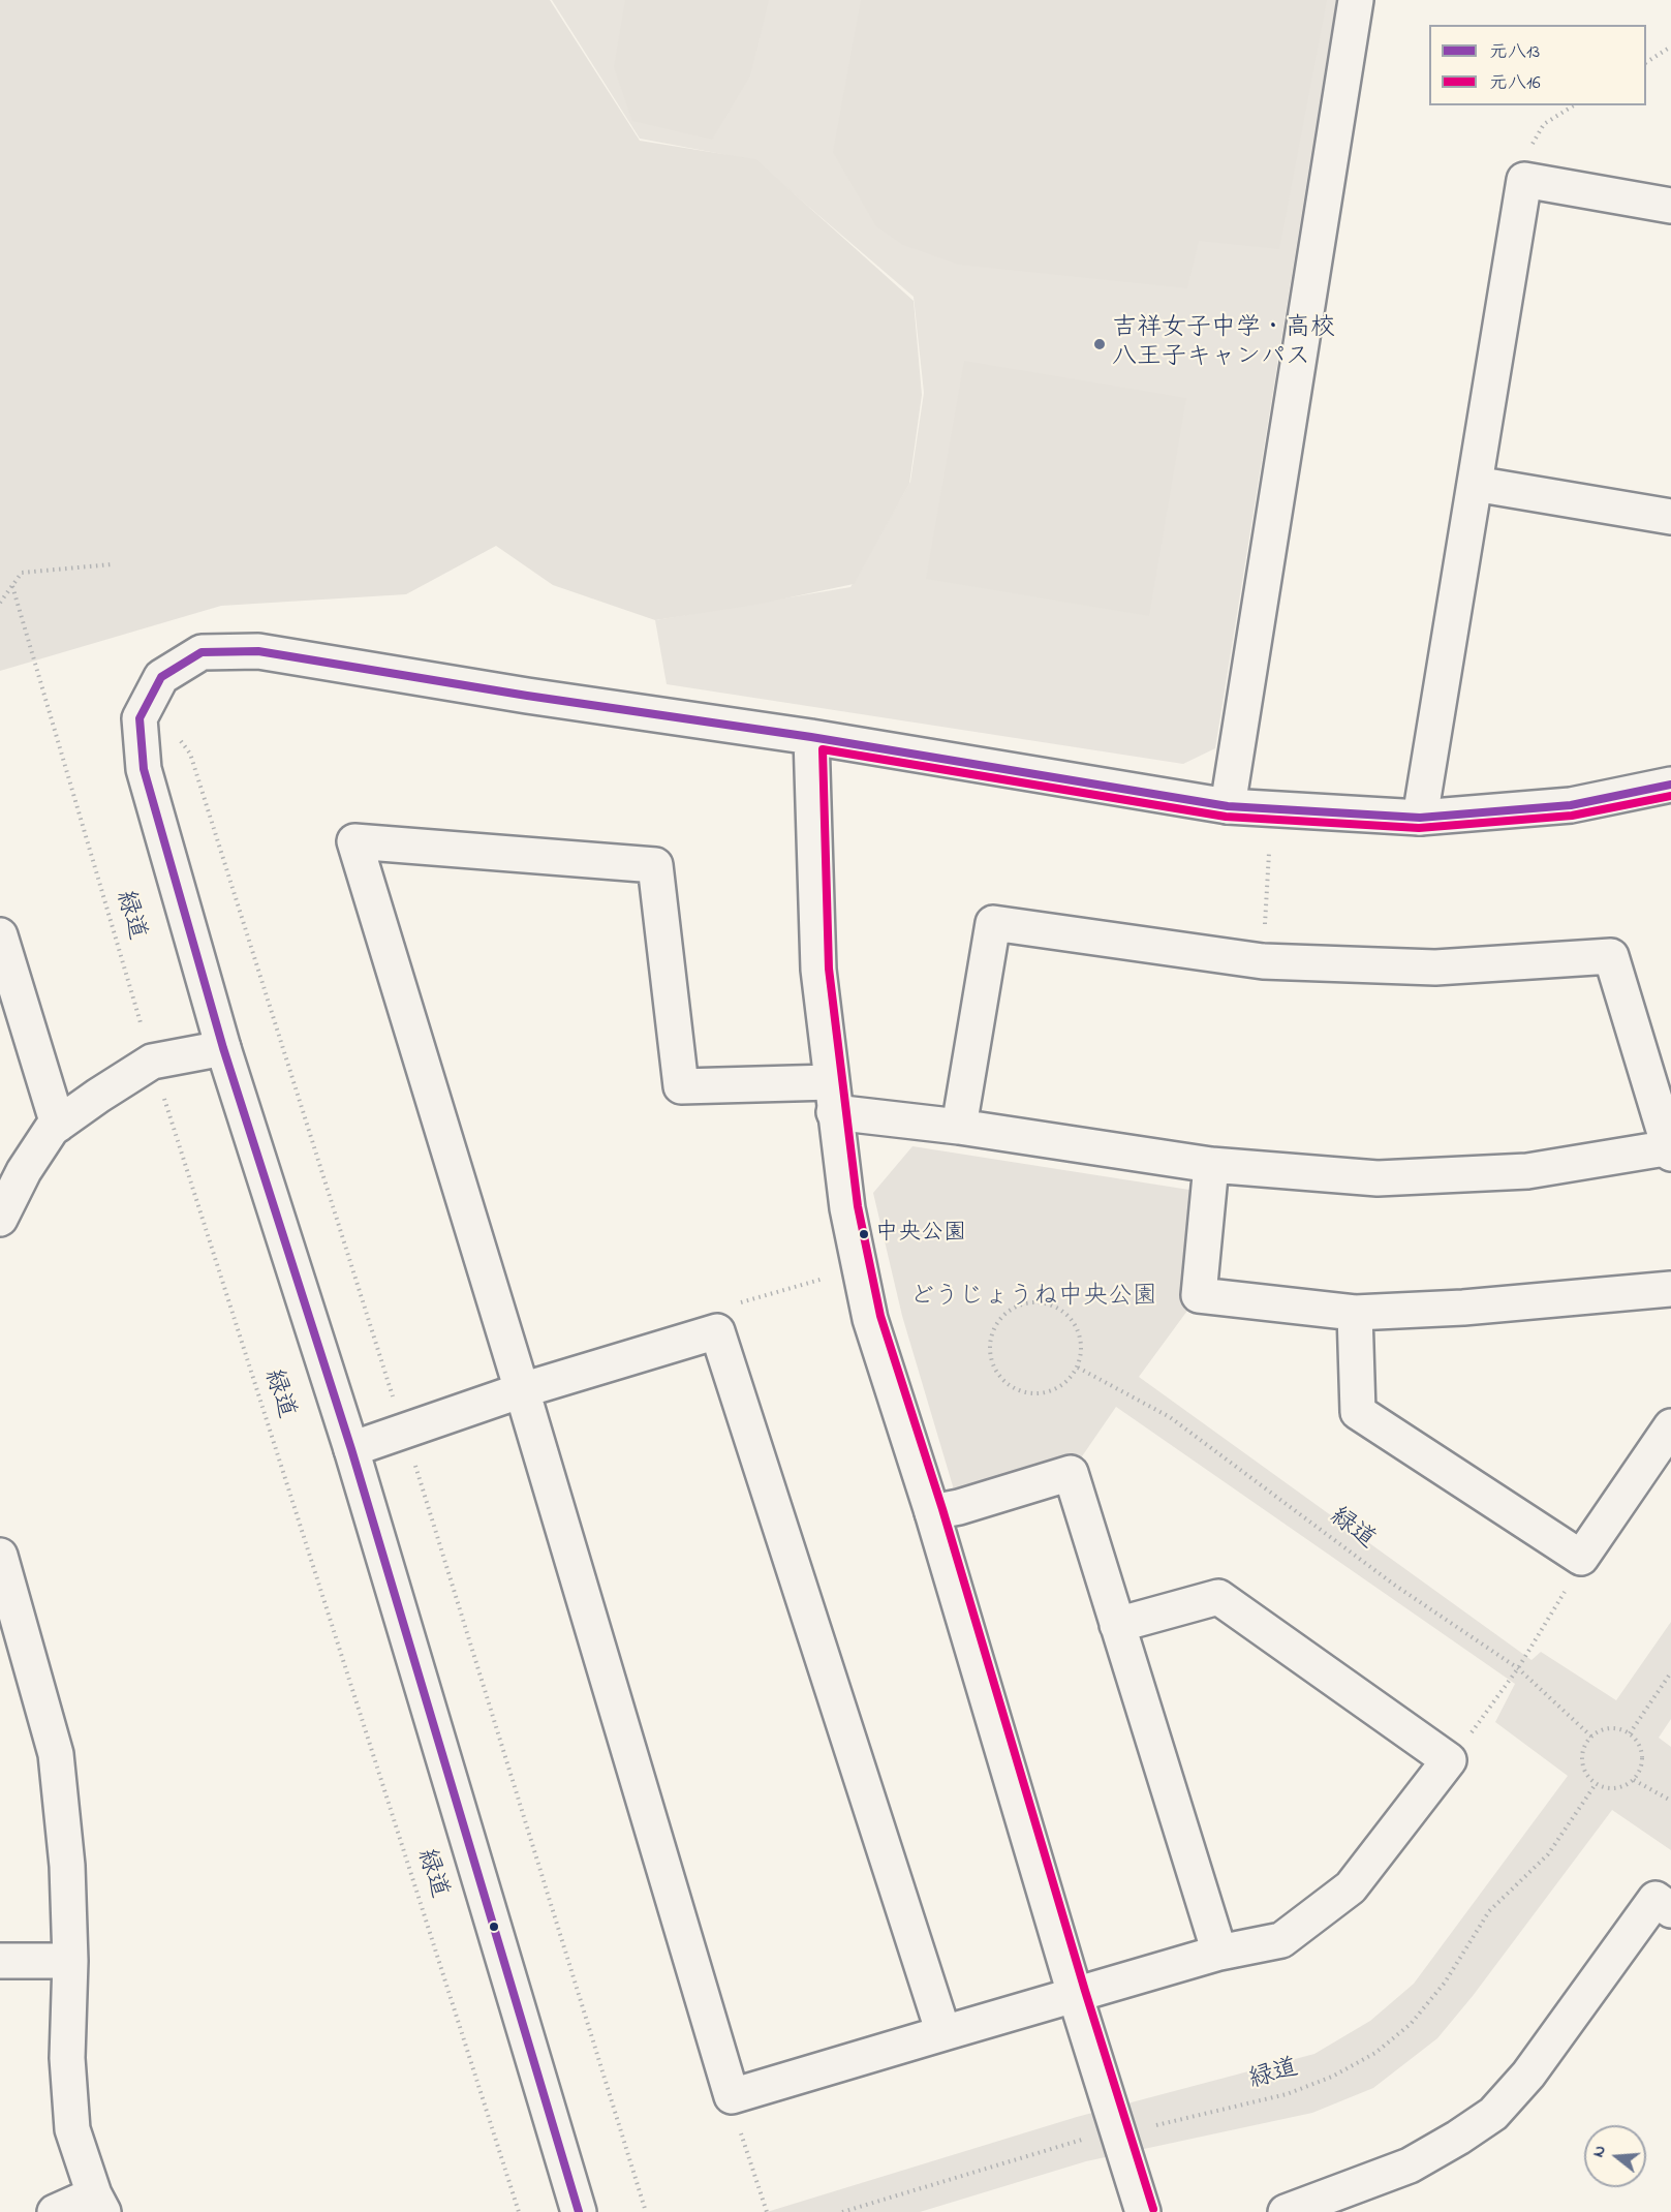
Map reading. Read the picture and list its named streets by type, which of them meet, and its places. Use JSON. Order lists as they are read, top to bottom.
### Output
{
  "streets": {
    "path": ["緑道"]
  },
  "parks": ["どうじょうね中央公園"],
  "places": ["吉祥女子中学・高校 八王子キャンパス", "中央公園"],
  "lines": ["transit line 元八13", "transit line 元八16"],
  "legend": ["元八13", "元八16"],
  "north": "left"
}
